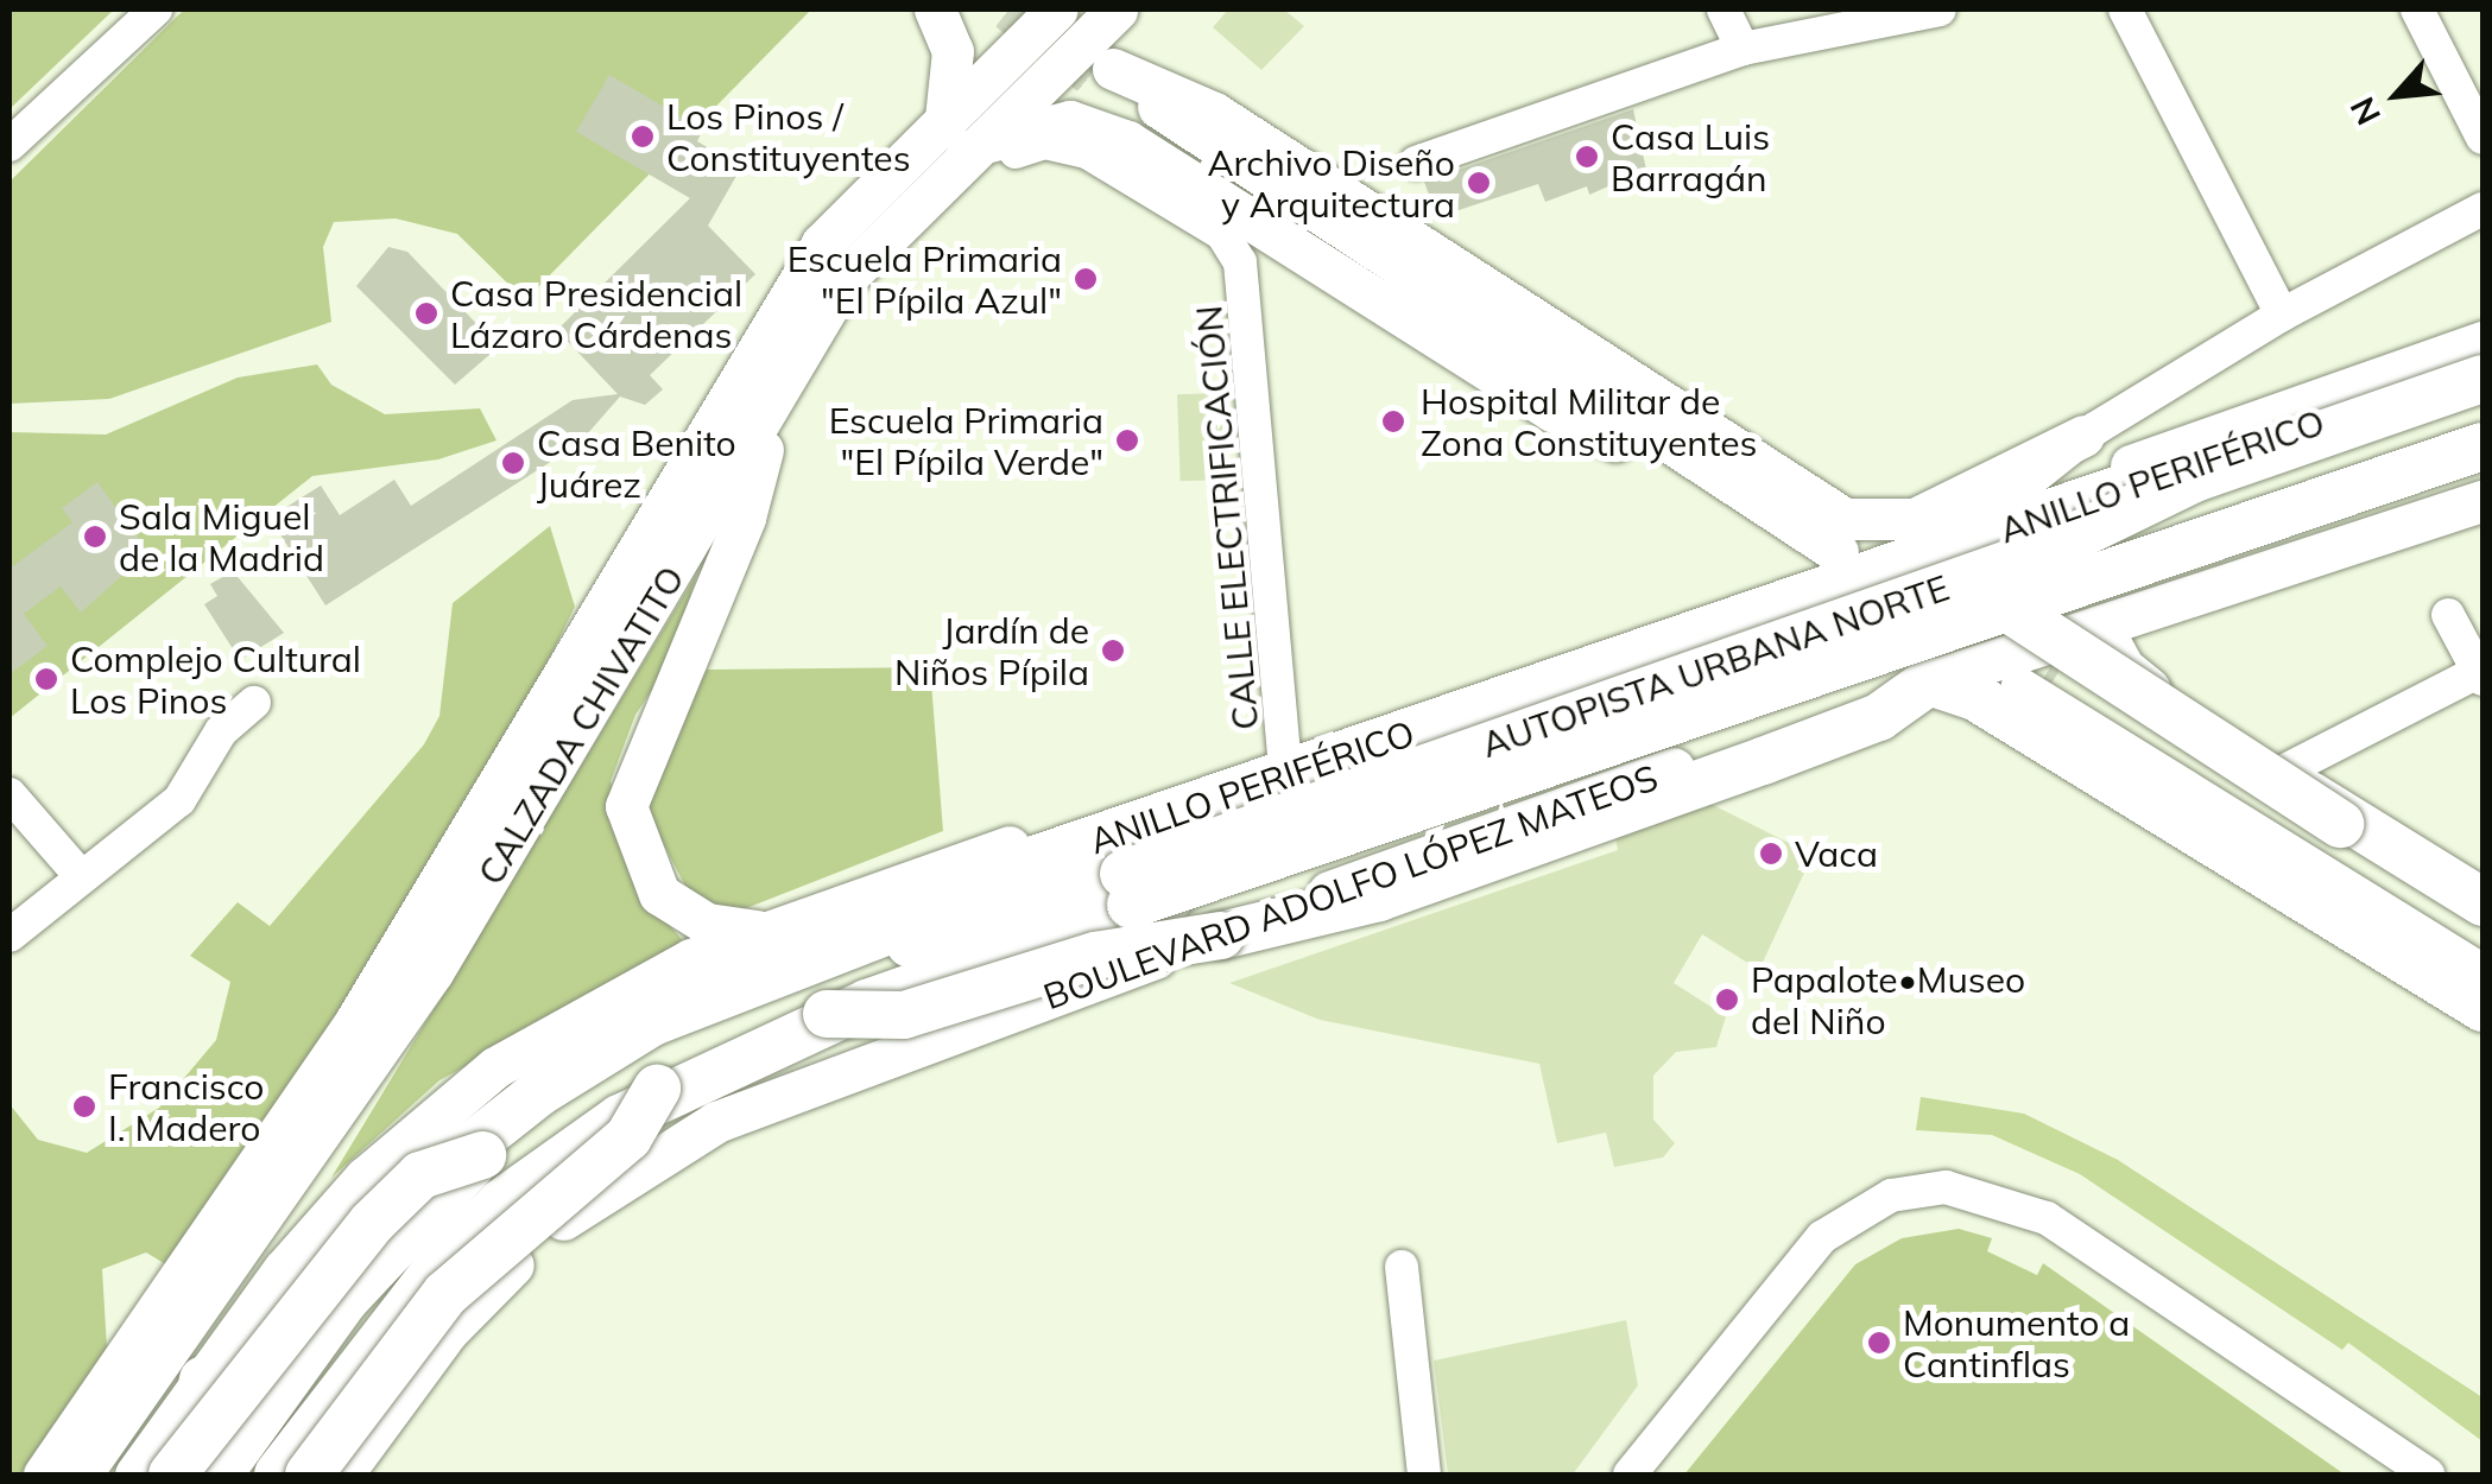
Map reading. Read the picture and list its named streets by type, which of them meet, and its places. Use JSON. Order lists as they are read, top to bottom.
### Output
{
  "streets": {
    "highway": ["ANILLO PERIFÉRICO", "AUTOPISTA URBANA NORTE"],
    "main road": ["CALZADA CHIVATITO", "BOULEVARD ADOLFO LÓPEZ MATEOS"],
    "street": ["CALLE ELECTRIFICACIÓN"]
  },
  "crossings": [
    ["CALLE ELECTRIFICACIÓN", "CALZADA CHIVATITO"]
  ],
  "places": [
    "Los Pinos / Constituyentes",
    "Casa Luis Barragán",
    "Archivo Diseño y Arquitectura",
    "Escuela Primaria \"El Pípila Azul\"",
    "Casa Presidencial Lázaro Cárdenas",
    "Hospital Militar de Zona Constituyentes",
    "Escuela Primaria \"El Pípila Verde\"",
    "Casa Benito Juárez",
    "Sala Miguel de la Madrid",
    "Jardín de Niños Pípila",
    "Complejo Cultural Los Pinos",
    "Vaca",
    "Papalote•Museo del Niño",
    "Francisco I. Madero",
    "Monumento a Cantinflas"
  ],
  "north": "bottom left"
}
